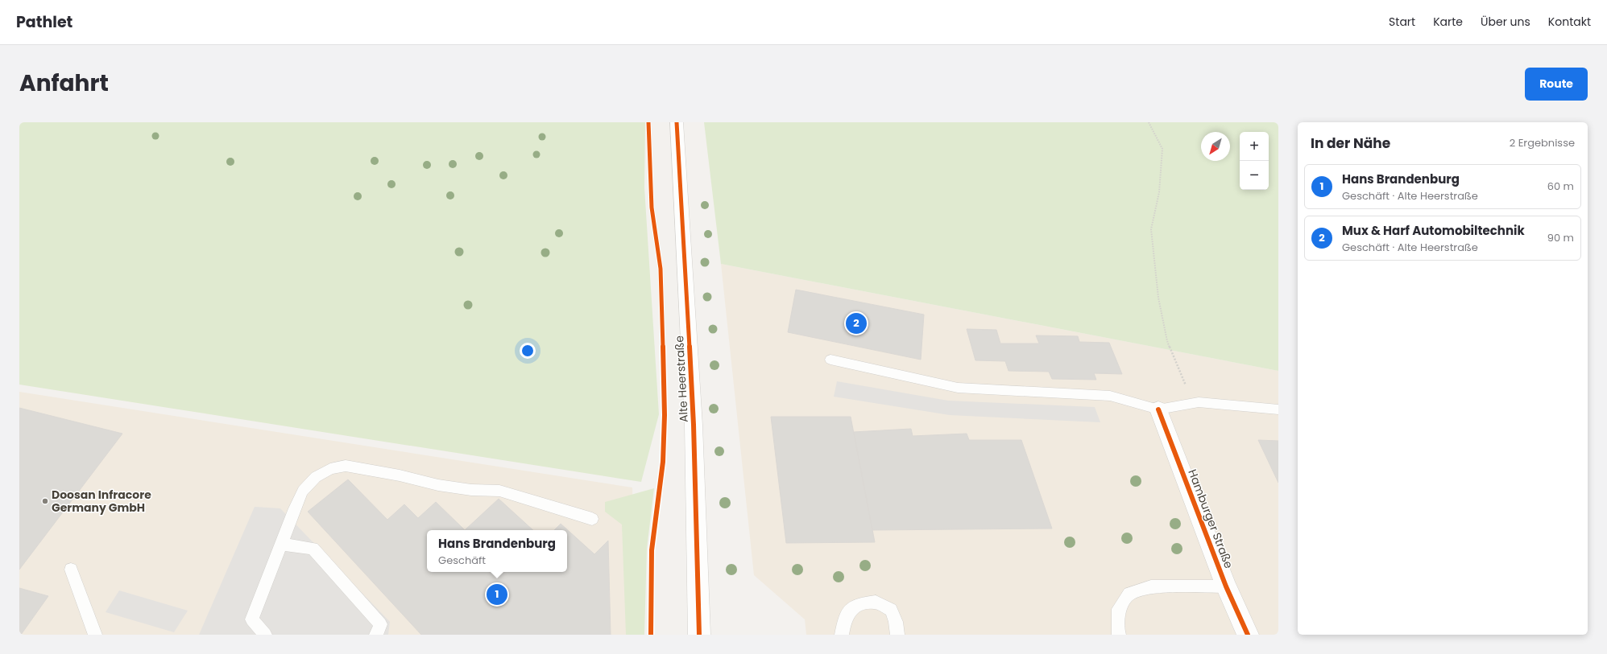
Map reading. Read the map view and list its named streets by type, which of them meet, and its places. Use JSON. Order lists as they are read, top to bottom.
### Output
{
  "streets": {
    "street": ["Alte Heerstraße", "Hamburger Straße"]
  },
  "places": ["Doosan Infracore Germany GmbH"],
  "north": "bottom left",
  "page": {
    "header": "Pathlet",
    "nav": [
      "Start",
      "Karte",
      "Über uns",
      "Kontakt"
    ],
    "title": "Anfahrt",
    "buttons": "Route",
    "heading": ["In der Nähe", "2 Ergebnisse"],
    "map_buttons": ["+", "−"],
    "list": [
      {
        "mark": "1",
        "name": "Hans Brandenburg",
        "note": "Geschäft · Alte Heerstraße",
        "value": "60 m"
      },
      {
        "mark": "2",
        "name": "Mux & Harf Automobiltechnik",
        "note": "Geschäft · Alte Heerstraße",
        "value": "90 m"
      }
    ],
    "pins": ["2", "1"],
    "popup": ["Hans Brandenburg", "Geschäft"]
  }
}
